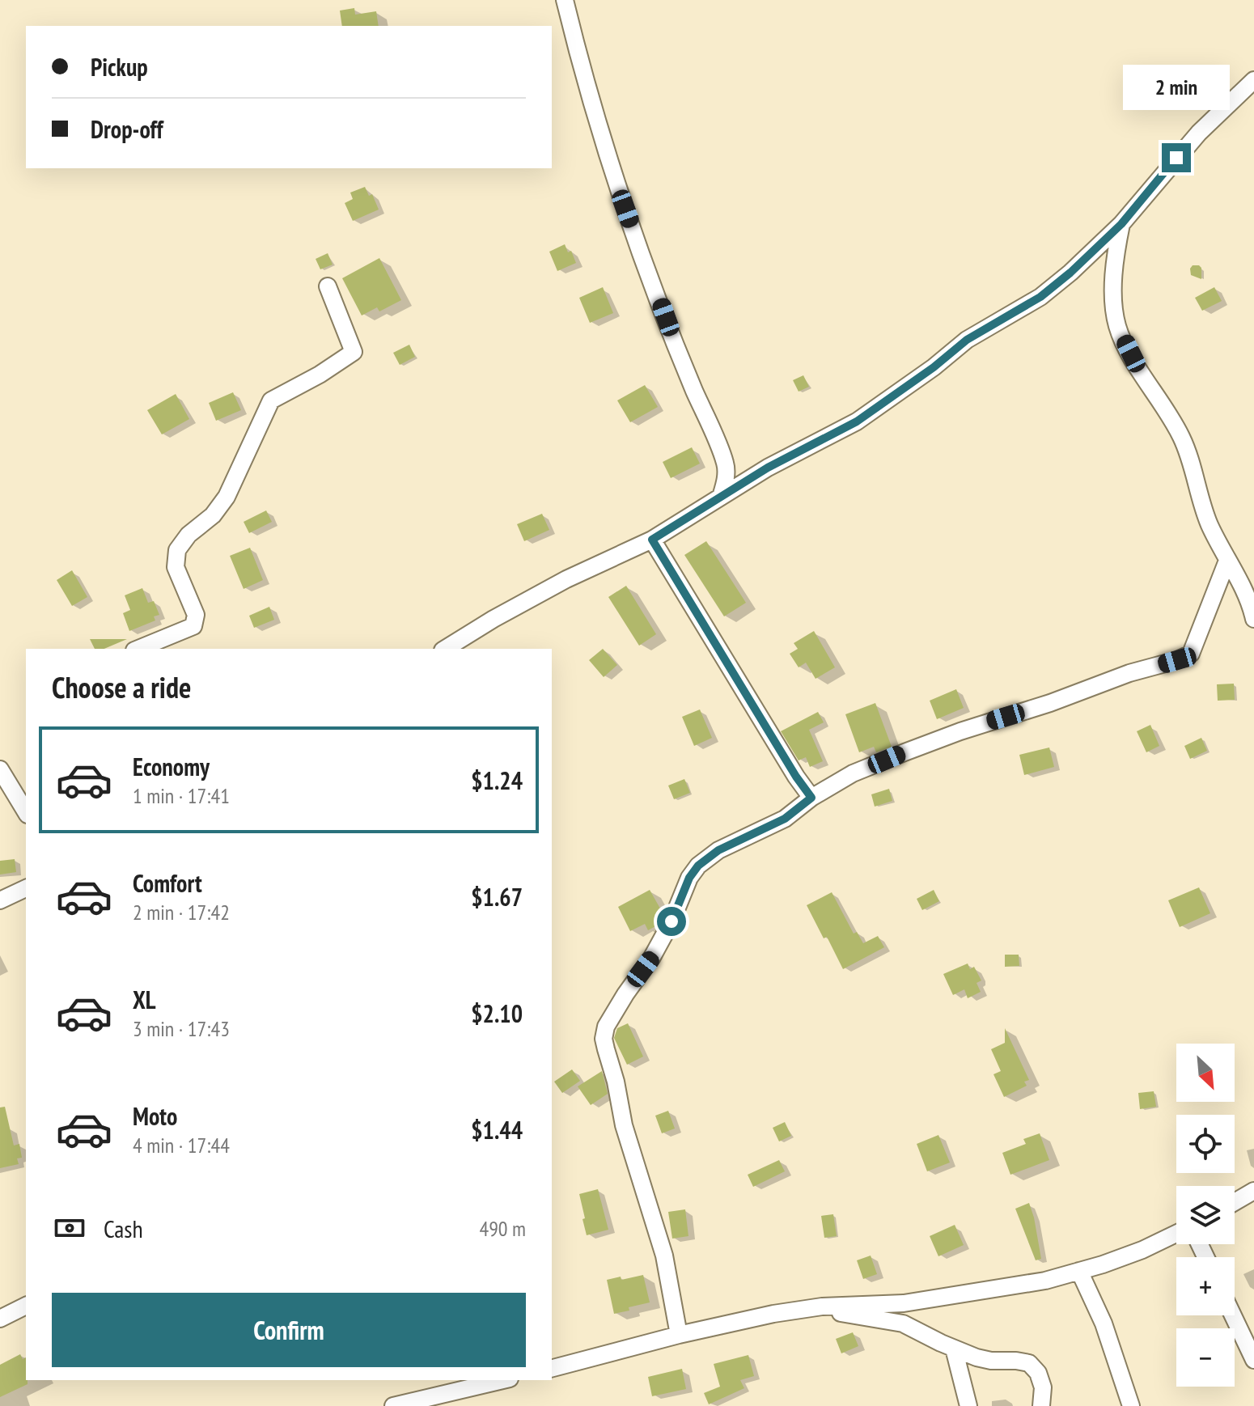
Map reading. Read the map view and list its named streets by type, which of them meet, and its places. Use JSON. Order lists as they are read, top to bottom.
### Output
{
  "north": "bottom right",
  "page": {
    "banner": ["Pickup", "Drop-off"],
    "bubble": "2 min",
    "heading": "Choose a ride",
    "list": [
      {
        "name": "Economy",
        "note": "1 min · 17:41",
        "value": "$1.24"
      },
      {
        "name": "Comfort",
        "note": "2 min · 17:42",
        "value": "$1.67"
      },
      {
        "name": "XL",
        "note": "3 min · 17:43",
        "value": "$2.10"
      },
      {
        "name": "Moto",
        "note": "4 min · 17:44",
        "value": "$1.44"
      }
    ],
    "map_buttons": ["+", "−"],
    "pay": ["Cash", "490 m"],
    "buttons": "Confirm"
  }
}
